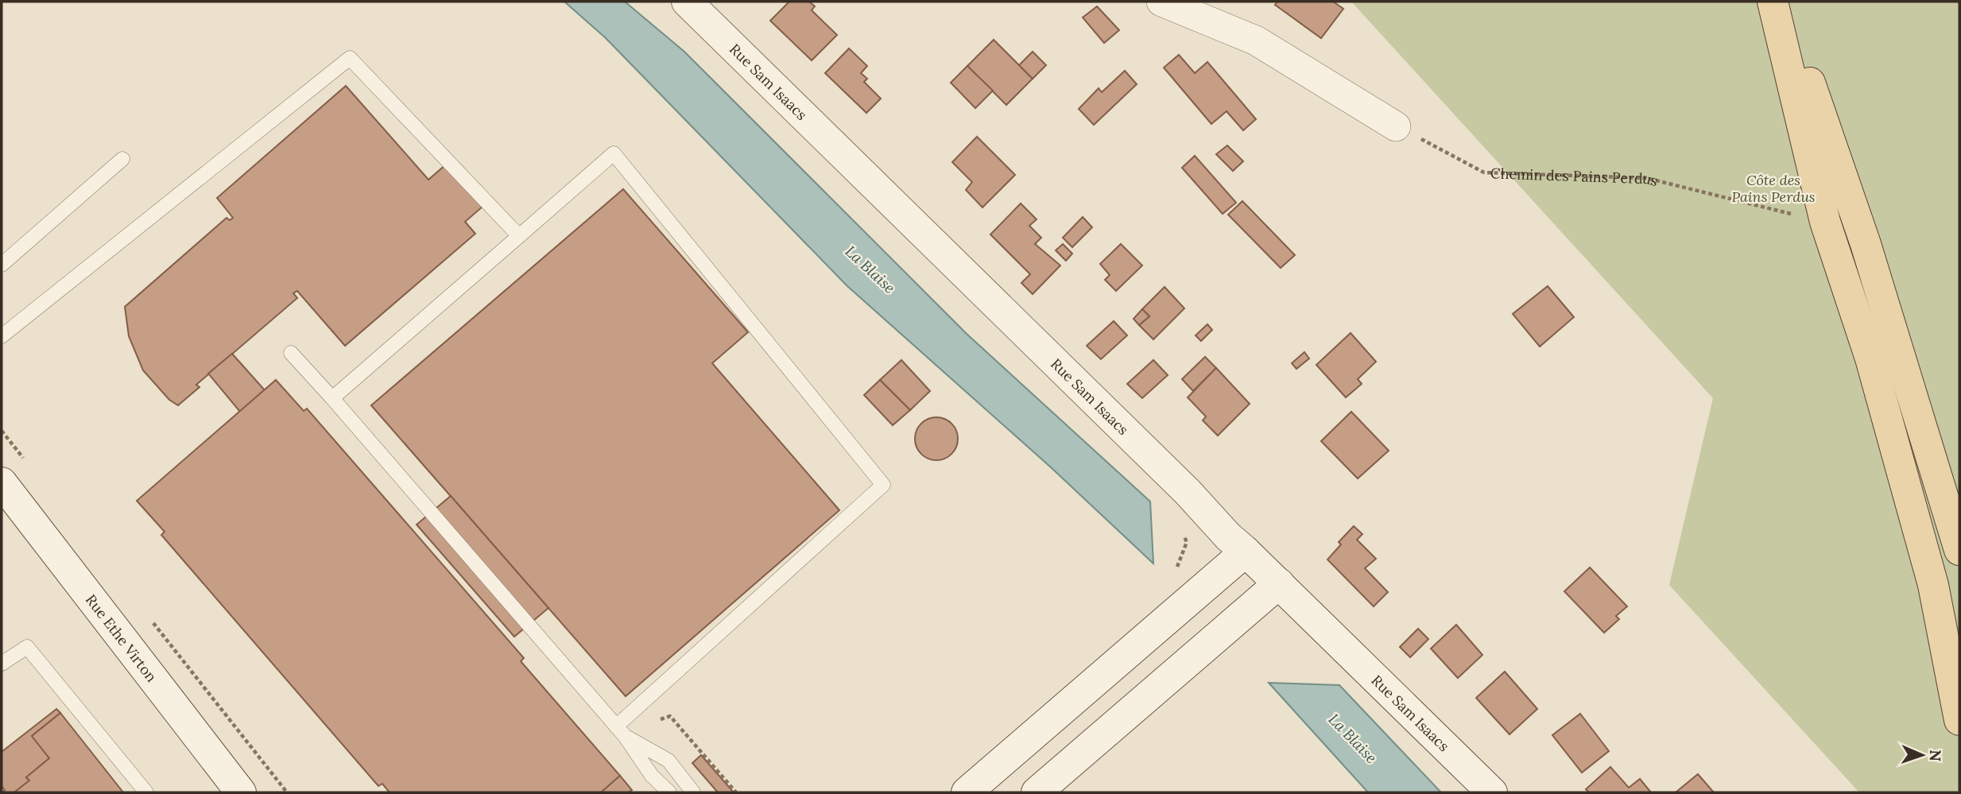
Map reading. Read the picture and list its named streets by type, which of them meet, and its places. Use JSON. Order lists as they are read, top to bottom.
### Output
{
  "streets": {
    "main road": ["Rue Sam Isaacs", "Rue Ethe Virton"],
    "path": ["Chemin des Pains Perdus"]
  },
  "water": ["La Blaise"],
  "parks": ["Côte des Pains Perdus"],
  "north": "right"
}
